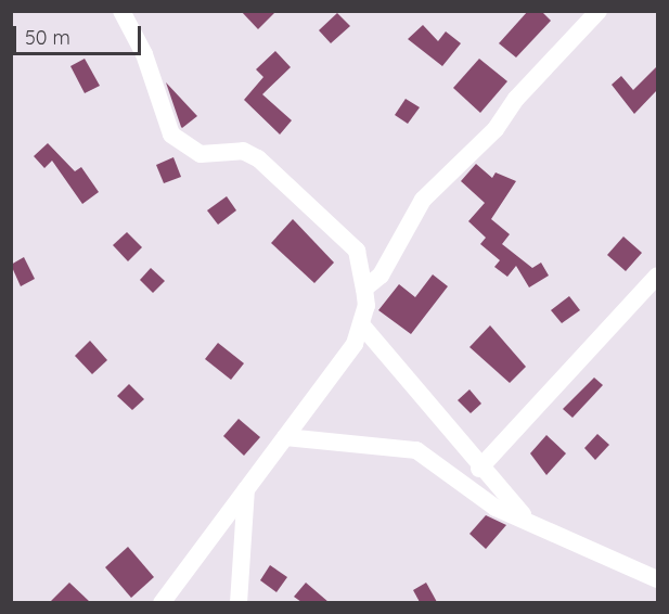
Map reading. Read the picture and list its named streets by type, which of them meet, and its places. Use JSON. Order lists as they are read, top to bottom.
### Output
{
  "scale_bar": "50 m"
}
